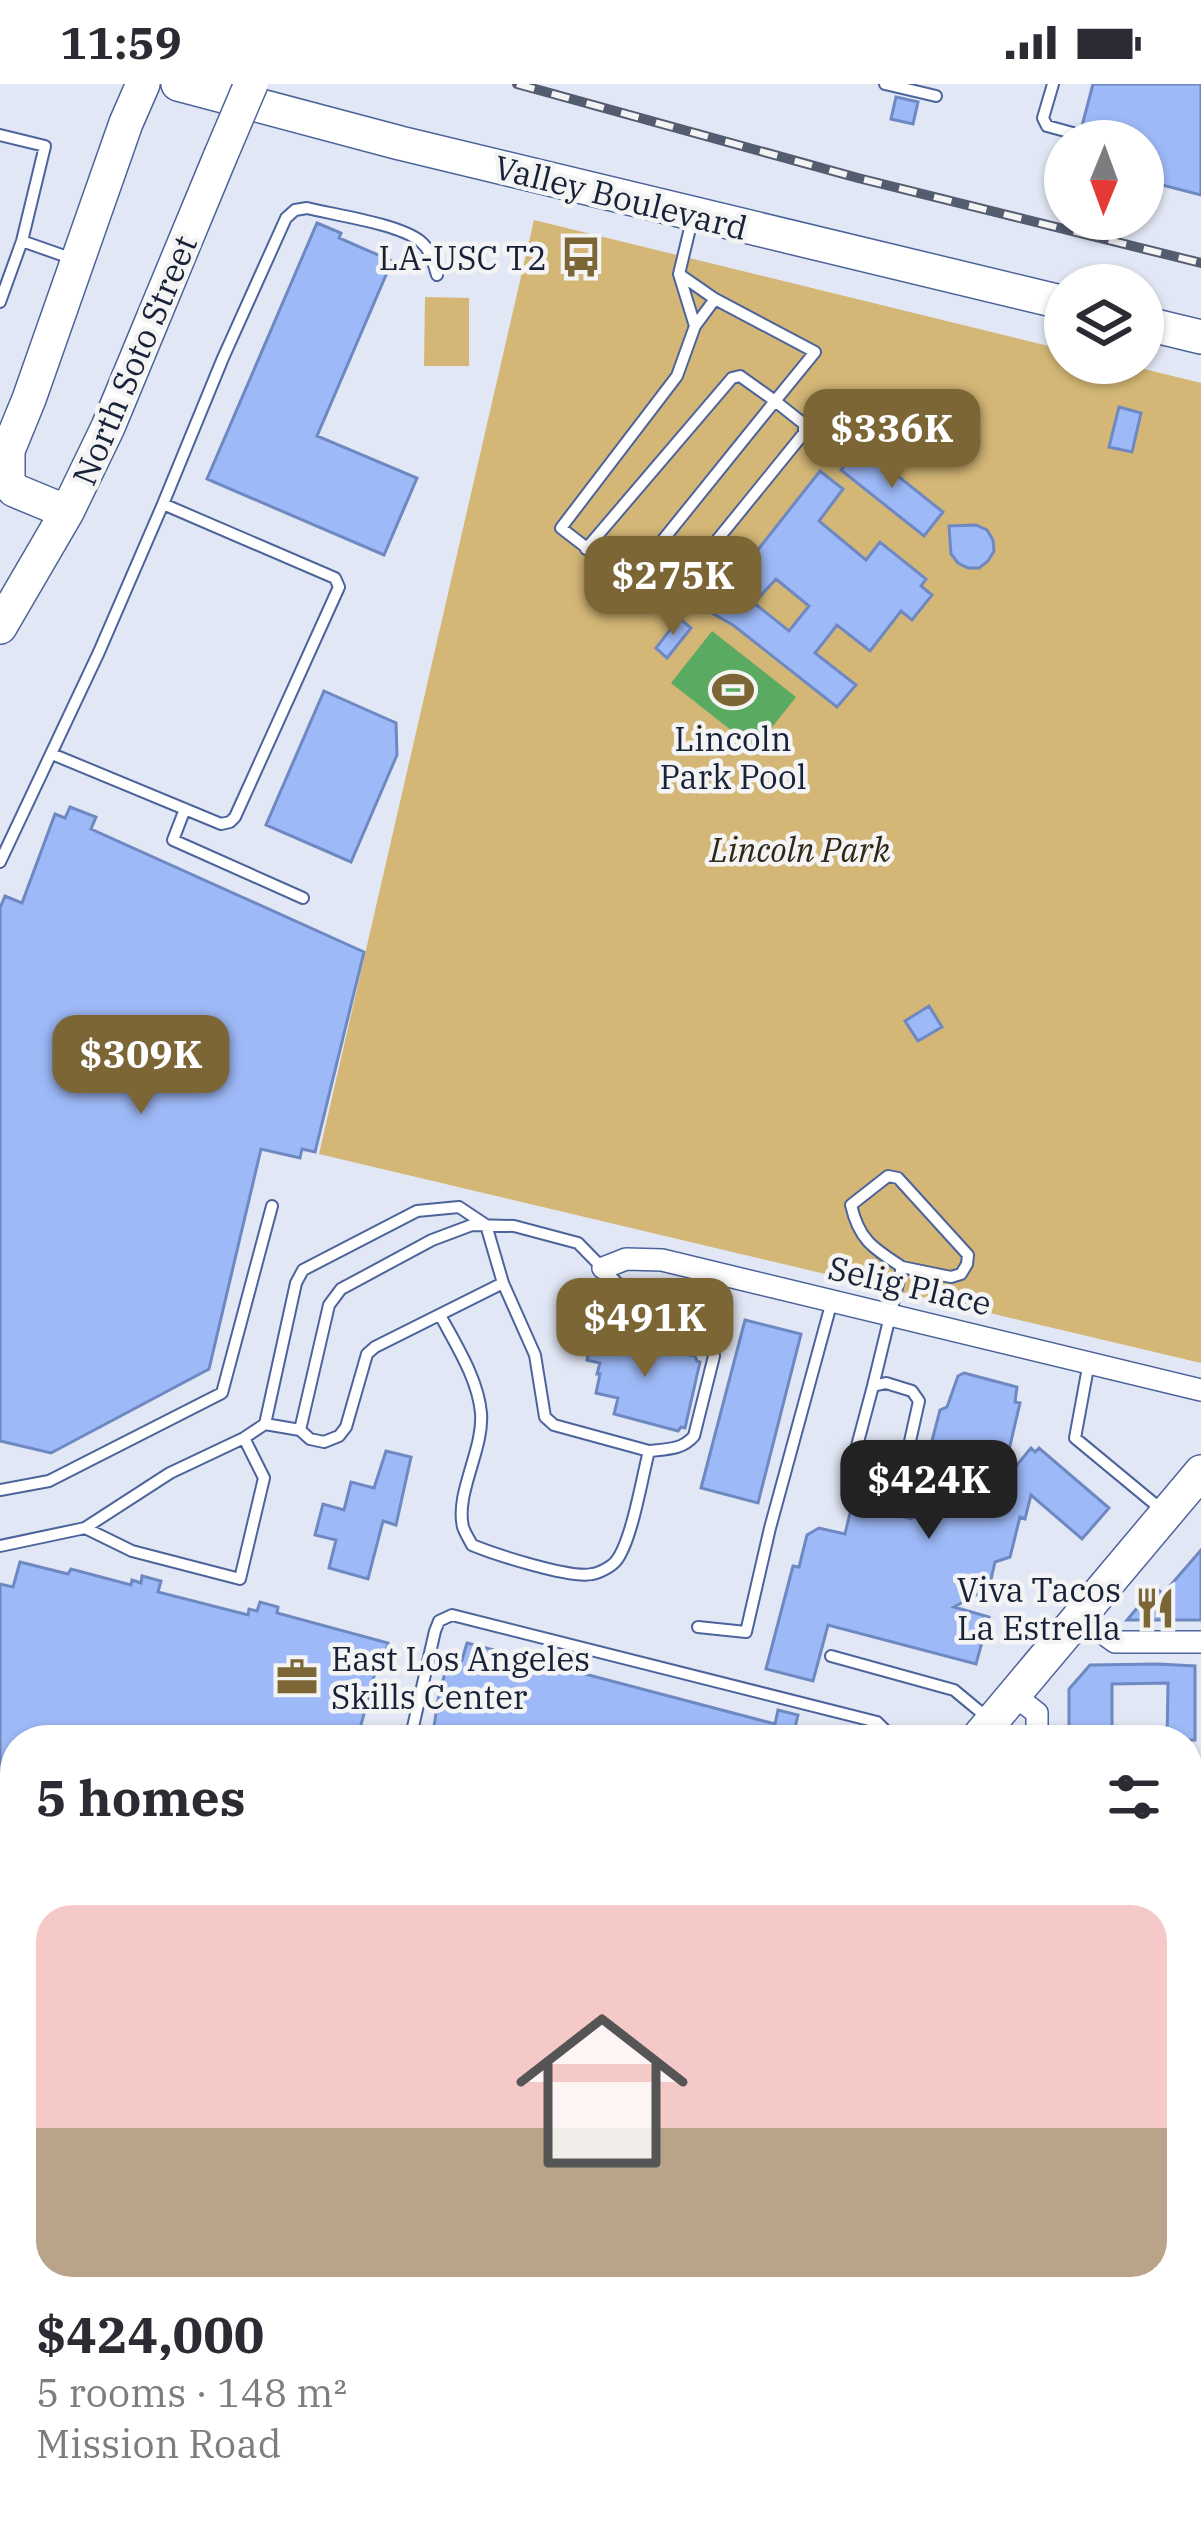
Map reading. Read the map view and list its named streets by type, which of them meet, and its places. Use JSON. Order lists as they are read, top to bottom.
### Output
{
  "streets": {
    "main road": ["Valley Boulevard", "North Soto Street"],
    "street": ["Selig Place"]
  },
  "parks": ["Lincoln Park"],
  "places": {
    "bus stop": ["LA-USC T2"],
    "sports": ["Lincoln Park Pool"],
    "restaurant": ["Viva Tacos La Estrella"],
    "office": ["East Los Angeles Skills Center"]
  },
  "north": "bottom",
  "page": {
    "status": "11:59",
    "price": [
      "$336K",
      "$275K",
      "$309K",
      "$491K",
      "$424K"
    ],
    "heading": "5 homes",
    "list": [
      {
        "name": "$424,000",
        "note": "5 rooms · 148 m² · Mission Road"
      }
    ]
  }
}
